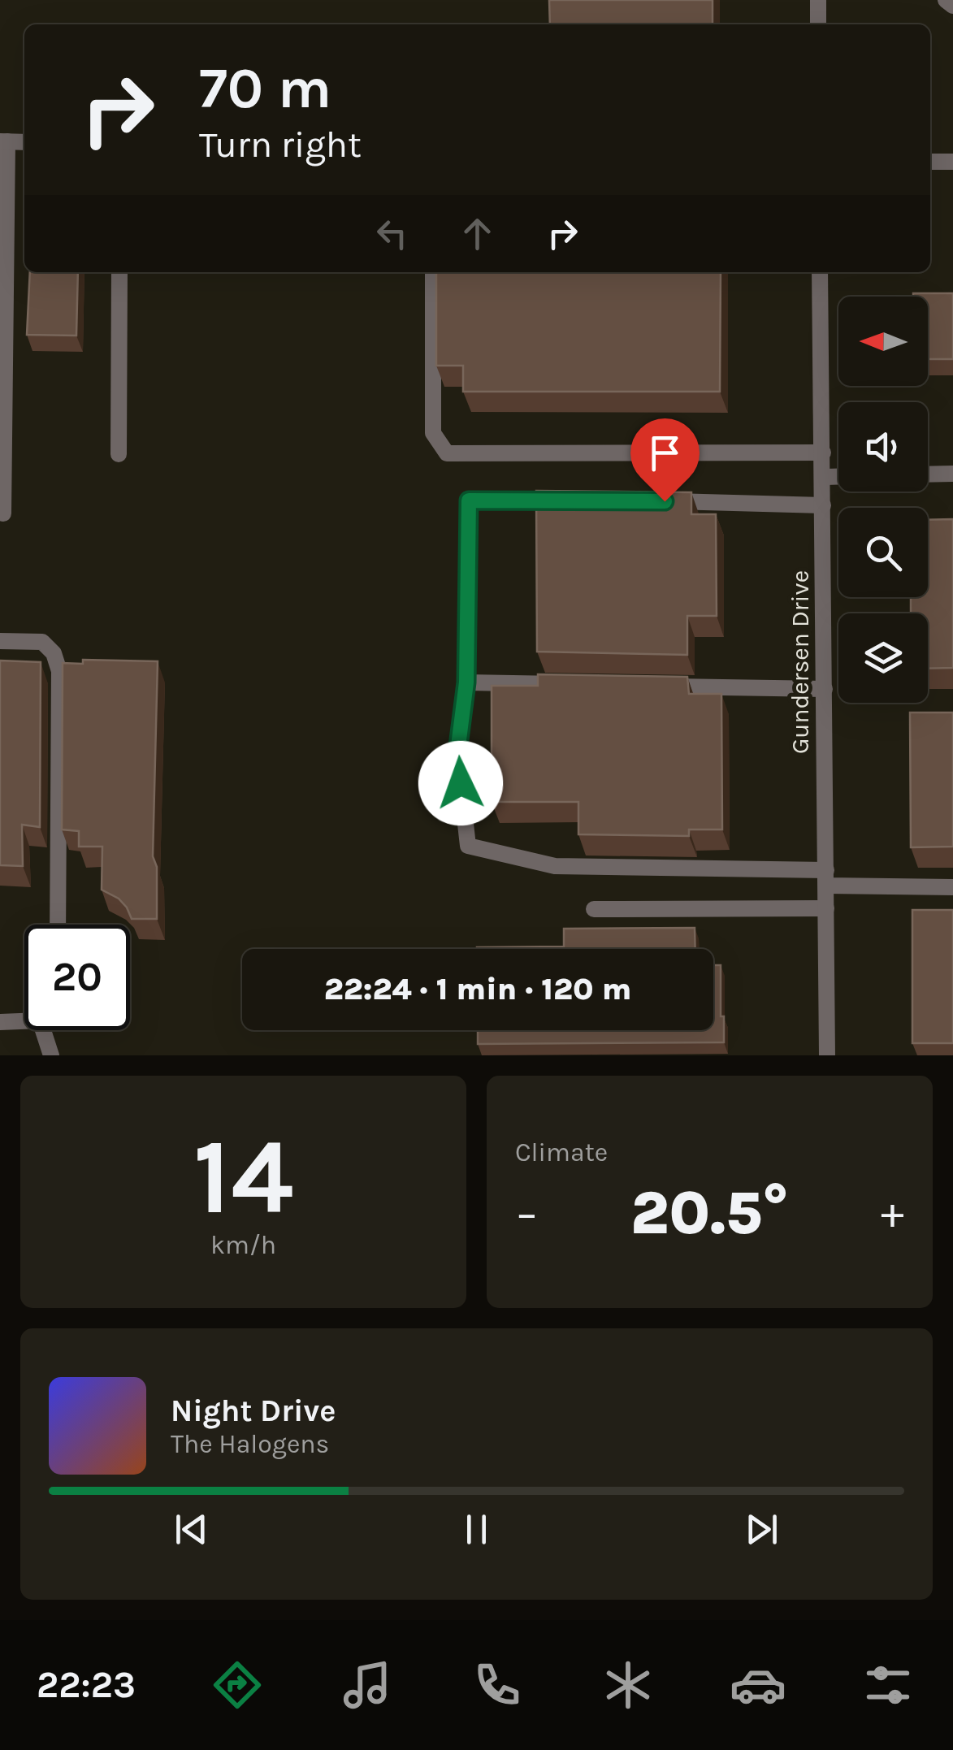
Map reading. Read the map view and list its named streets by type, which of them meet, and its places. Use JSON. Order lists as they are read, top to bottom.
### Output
{
  "streets": {
    "street": ["Gundersen Drive"]
  },
  "north": "left",
  "page": {
    "turn": ["70 m", "Turn right"],
    "limit": "20",
    "trip": "22:24 · 1 min · 120 m",
    "tile": [
      ["14", "km/h"],
      "Climate"
    ],
    "heat": ["−", "20.5°", "+"],
    "song": ["Night Drive", "The Halogens"],
    "tabs": "22:23"
  }
}
